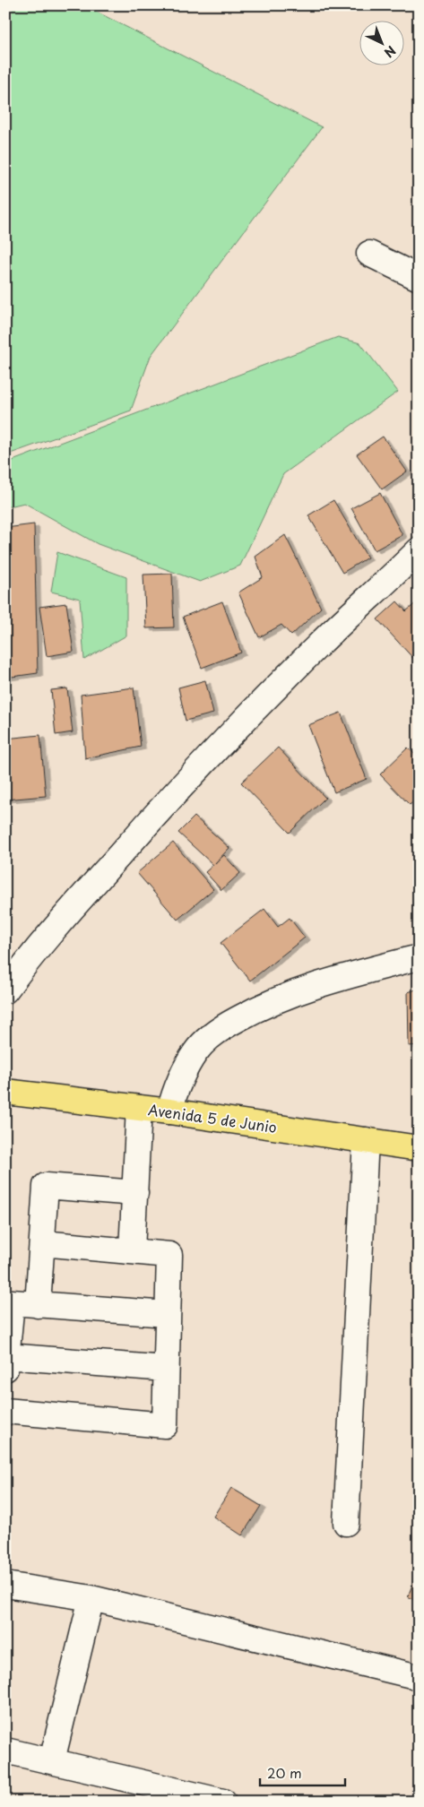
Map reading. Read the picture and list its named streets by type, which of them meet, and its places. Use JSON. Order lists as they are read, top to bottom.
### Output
{
  "streets": {
    "main road": ["Avenida 5 de Junio"]
  },
  "scale_bar": "20 m",
  "north": "bottom right"
}
